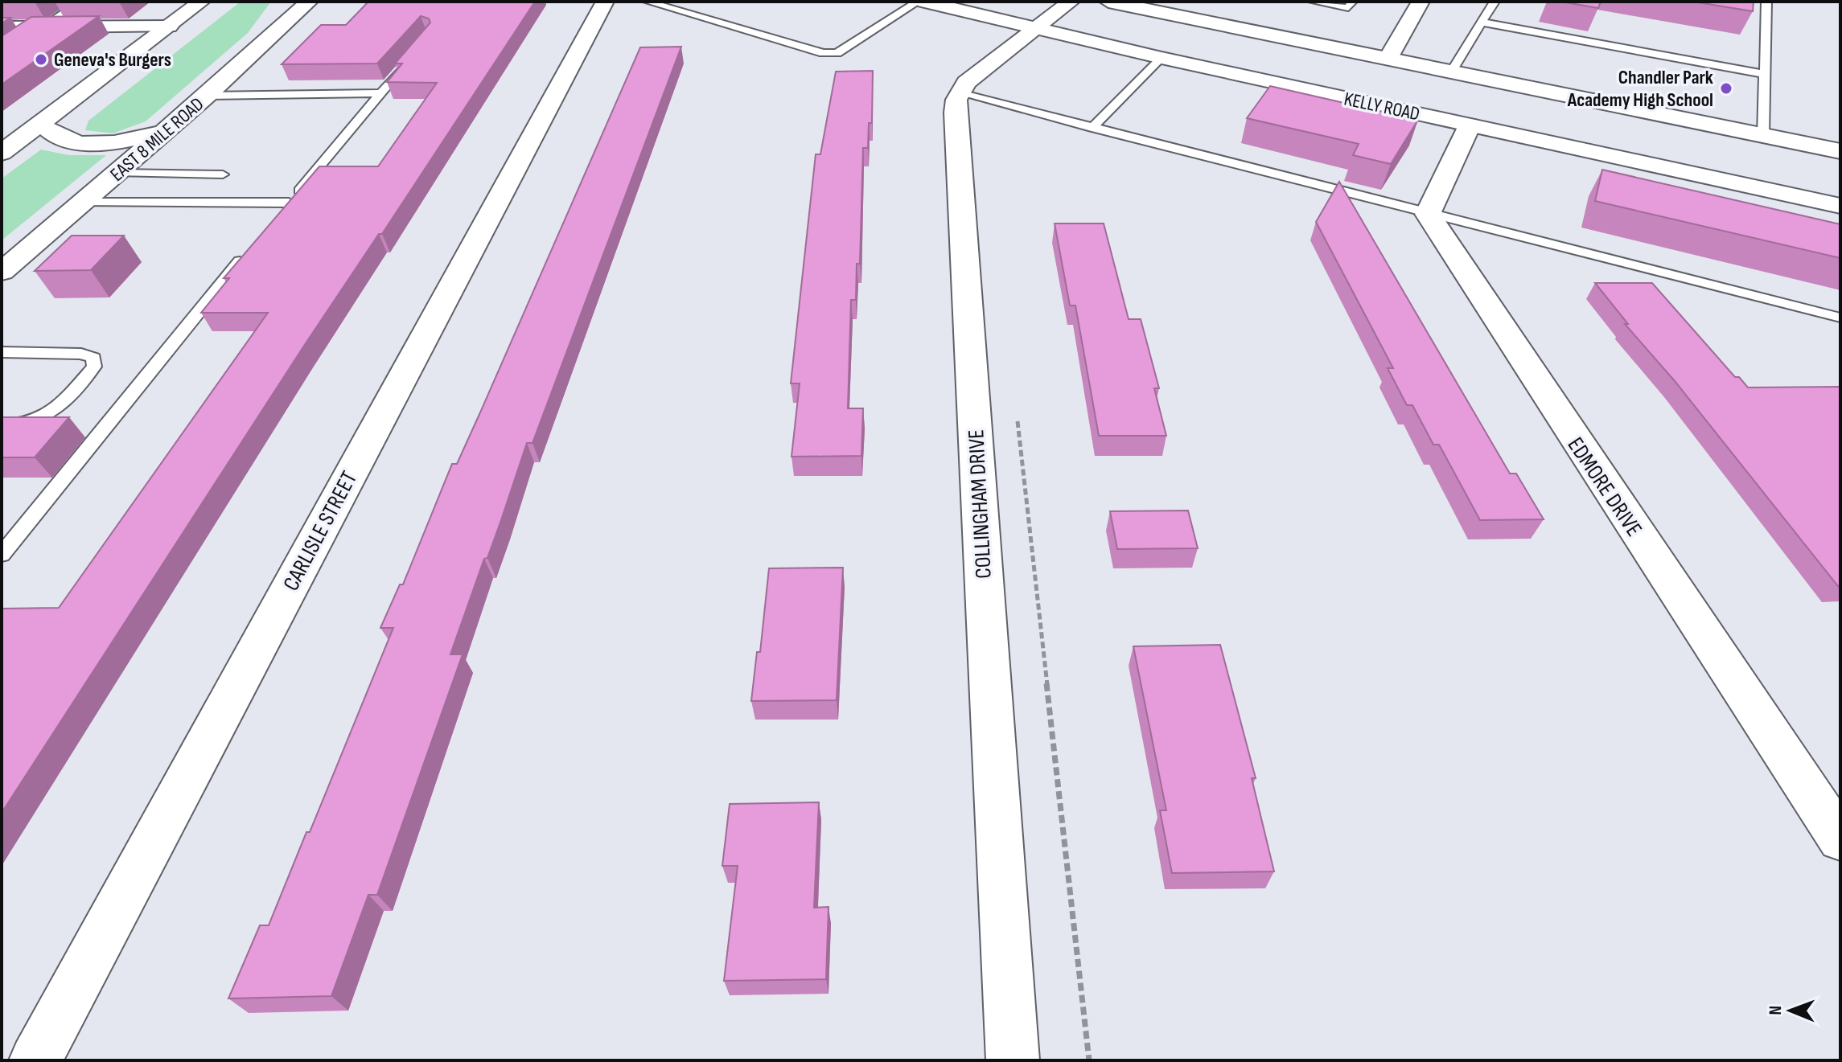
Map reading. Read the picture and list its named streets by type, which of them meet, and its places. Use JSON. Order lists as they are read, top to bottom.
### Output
{
  "streets": {
    "main road": [
      "KELLY ROAD",
      "EAST 8 MILE ROAD",
      "EDMORE DRIVE",
      "COLLINGHAM DRIVE",
      "CARLISLE STREET"
    ]
  },
  "places": ["Geneva's Burgers", "Chandler Park Academy High School"],
  "north": "left"
}
